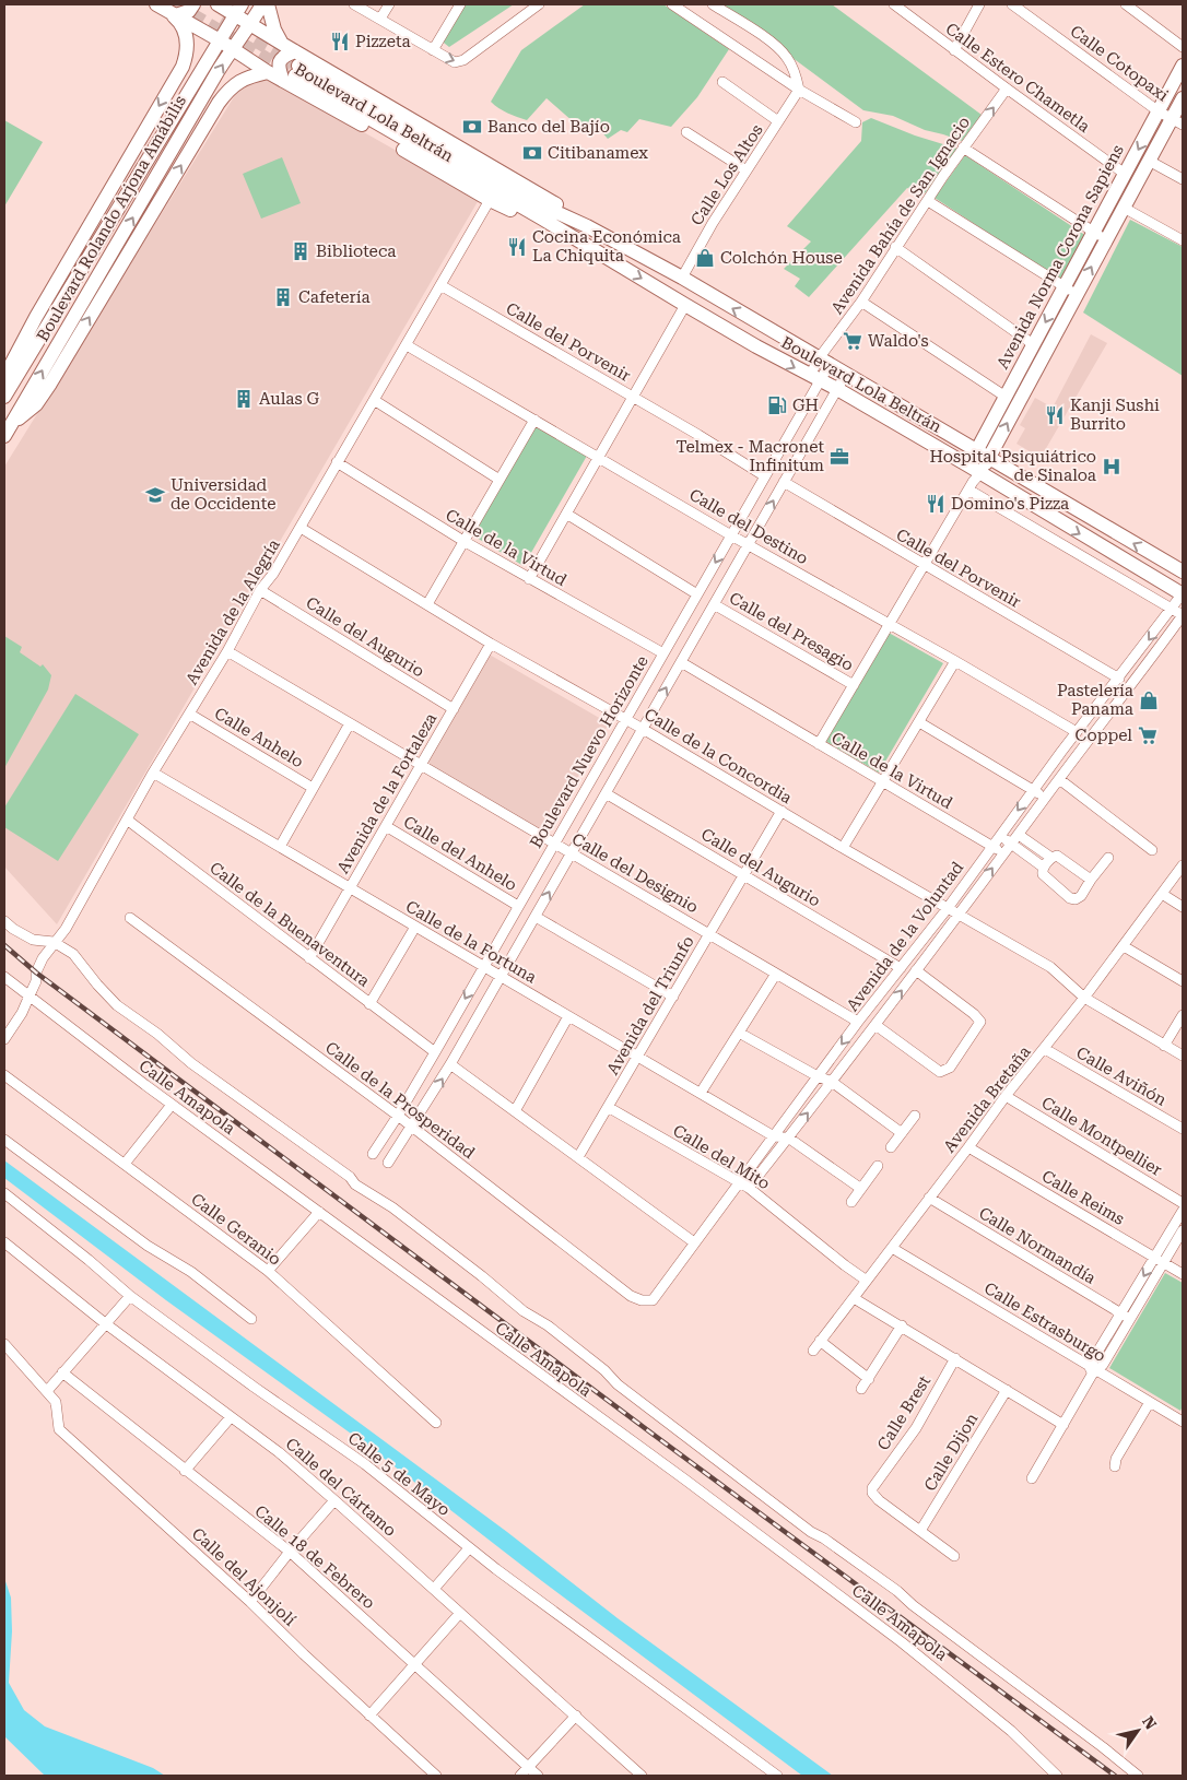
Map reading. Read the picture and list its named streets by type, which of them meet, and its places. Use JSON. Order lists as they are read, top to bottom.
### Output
{
  "streets": {
    "main road": ["Boulevard Lola Beltrán", "Boulevard Rolando Arjona Amábilis", "Avenida Norma Corona Sapiens"],
    "street": [
      "Calle Cotopaxi",
      "Calle Estero Chametla",
      "Calle Los Altos",
      "Avenida Bahía de San Ignacio",
      "Calle del Porvenir",
      "Calle del Destino",
      "Calle de la Virtud",
      "Avenida de la Alegría",
      "Calle del Presagio",
      "Calle del Augurio",
      "Calle Anhelo",
      "Boulevard Nuevo Horizonte",
      "Calle de la Concordia",
      "Avenida de la Fortaleza",
      "Calle del Anhelo",
      "Calle del Designio",
      "Calle de la Buenaventura",
      "Avenida de la Voluntad",
      "Calle de la Fortuna",
      "Avenida del Triunfo",
      "Calle Aviñón",
      "Calle Amapola",
      "Avenida Bretaña",
      "Calle de la Prosperidad",
      "Calle Montpellier",
      "Calle del Mito",
      "Calle Reims",
      "Calle Geranio",
      "Calle Normandía",
      "Calle Estrasburgo",
      "Calle Brest",
      "Calle Dijon",
      "Calle 5 de Mayo",
      "Calle del Cártamo",
      "Calle 18 de Febrero",
      "Calle del Ajonjolí"
    ]
  },
  "crossings": [
    ["Calle Cotopaxi", "Avenida Norma Corona Sapiens"],
    ["Calle Estero Chametla", "Avenida Bahía de San Ignacio"],
    ["Calle Estero Chametla", "Avenida Norma Corona Sapiens"],
    ["Boulevard Lola Beltrán", "Calle Los Altos"],
    ["Boulevard Lola Beltrán", "Avenida Bahía de San Ignacio"],
    ["Boulevard Lola Beltrán", "Boulevard Rolando Arjona Amábilis"],
    ["Boulevard Lola Beltrán", "Avenida Norma Corona Sapiens"],
    ["Boulevard Lola Beltrán", "Avenida de la Alegría"],
    ["Boulevard Lola Beltrán", "Boulevard Nuevo Horizonte"],
    ["Boulevard Lola Beltrán", "Avenida de la Voluntad"],
    ["Avenida Bahía de San Ignacio", "Boulevard Nuevo Horizonte"],
    ["Calle del Porvenir", "Avenida de la Alegría"],
    ["Calle del Porvenir", "Boulevard Nuevo Horizonte"],
    ["Calle del Porvenir", "Avenida de la Voluntad"],
    ["Calle del Destino", "Avenida de la Alegría"],
    ["Calle del Destino", "Boulevard Nuevo Horizonte"],
    ["Calle del Destino", "Avenida de la Voluntad"],
    ["Calle de la Virtud", "Avenida de la Alegría"],
    ["Calle de la Virtud", "Boulevard Nuevo Horizonte"],
    ["Calle de la Virtud", "Avenida de la Voluntad"],
    ["Avenida de la Alegría", "Calle del Augurio"],
    ["Avenida de la Alegría", "Calle Anhelo"],
    ["Avenida de la Alegría", "Calle de la Concordia"],
    ["Avenida de la Alegría", "Calle del Designio"],
    ["Avenida de la Alegría", "Calle de la Buenaventura"],
    ["Avenida de la Alegría", "Calle de la Fortuna"],
    ["Avenida de la Alegría", "Calle Amapola"],
    ["Calle del Augurio", "Avenida de la Fortaleza"],
    ["Calle del Augurio", "Avenida de la Voluntad"],
    ["Calle del Augurio", "Avenida del Triunfo"],
    ["Boulevard Nuevo Horizonte", "Calle de la Concordia"],
    ["Boulevard Nuevo Horizonte", "Calle del Anhelo"],
    ["Boulevard Nuevo Horizonte", "Calle del Designio"],
    ["Boulevard Nuevo Horizonte", "Calle de la Buenaventura"],
    ["Boulevard Nuevo Horizonte", "Calle de la Fortuna"],
    ["Boulevard Nuevo Horizonte", "Calle de la Prosperidad"],
    ["Calle de la Concordia", "Avenida de la Fortaleza"],
    ["Calle de la Concordia", "Avenida de la Voluntad"],
    ["Calle de la Concordia", "Avenida del Triunfo"],
    ["Calle de la Concordia", "Avenida Bretaña"],
    ["Avenida de la Fortaleza", "Calle del Anhelo"],
    ["Avenida de la Fortaleza", "Calle del Designio"],
    ["Avenida de la Fortaleza", "Calle de la Buenaventura"],
    ["Avenida de la Fortaleza", "Calle de la Fortuna"],
    ["Calle del Designio", "Avenida de la Voluntad"],
    ["Calle del Designio", "Avenida del Triunfo"],
    ["Avenida de la Voluntad", "Calle de la Fortuna"],
    ["Avenida de la Voluntad", "Calle de la Prosperidad"],
    ["Avenida de la Voluntad", "Calle del Mito"],
    ["Calle de la Fortuna", "Avenida del Triunfo"],
    ["Avenida del Triunfo", "Calle del Mito"],
    ["Calle Aviñón", "Avenida Bretaña"],
    ["Avenida Bretaña", "Calle Montpellier"],
    ["Avenida Bretaña", "Calle del Mito"],
    ["Avenida Bretaña", "Calle Reims"],
    ["Avenida Bretaña", "Calle Normandía"],
    ["Avenida Bretaña", "Calle Estrasburgo"],
    ["Calle Brest", "Calle Dijon"]
  ],
  "places": {
    "restaurant": [
      "Pizzeta",
      "Cocina Económica La Chiquita",
      "Kanji Sushi Burrito",
      "Domino's Pizza"
    ],
    "bank": ["Banco del Bajío", "Citibanamex"],
    "building": ["Biblioteca", "Cafetería", "Aulas G"],
    "shop": ["Colchón House", "Pastelería Panama"],
    "supermarket": ["Waldo's", "Coppel"],
    "fuel station": ["GH"],
    "office": ["Telmex - Macronet Infinitum"],
    "hospital": ["Hospital Psiquiátrico de Sinaloa"],
    "school or university": ["Universidad de Occidente"]
  },
  "north": "top right"
}
